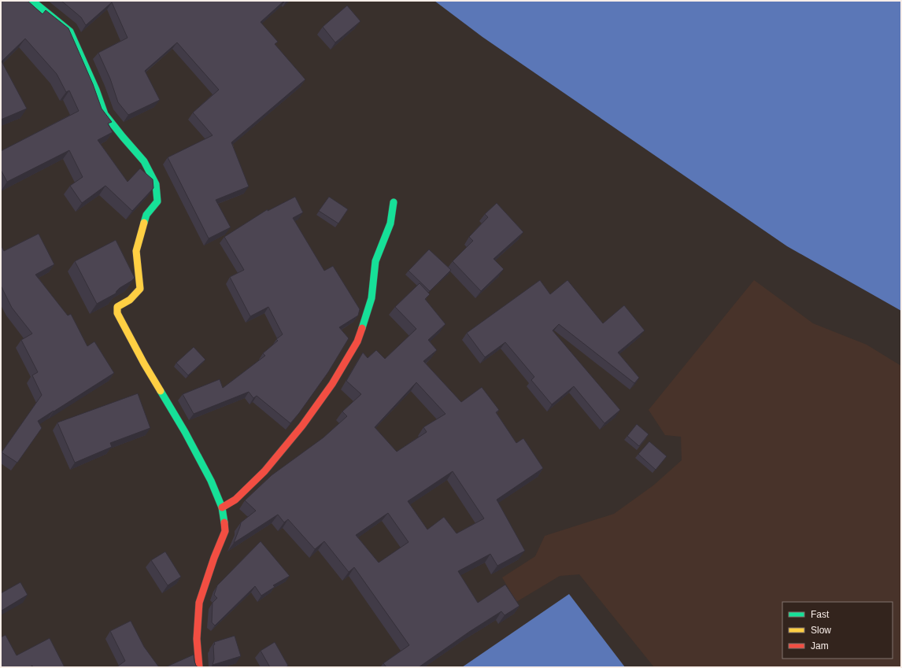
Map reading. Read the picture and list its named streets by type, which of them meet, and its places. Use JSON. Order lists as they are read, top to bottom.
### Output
{
  "legend": ["Fast", "Slow", "Jam"]
}
